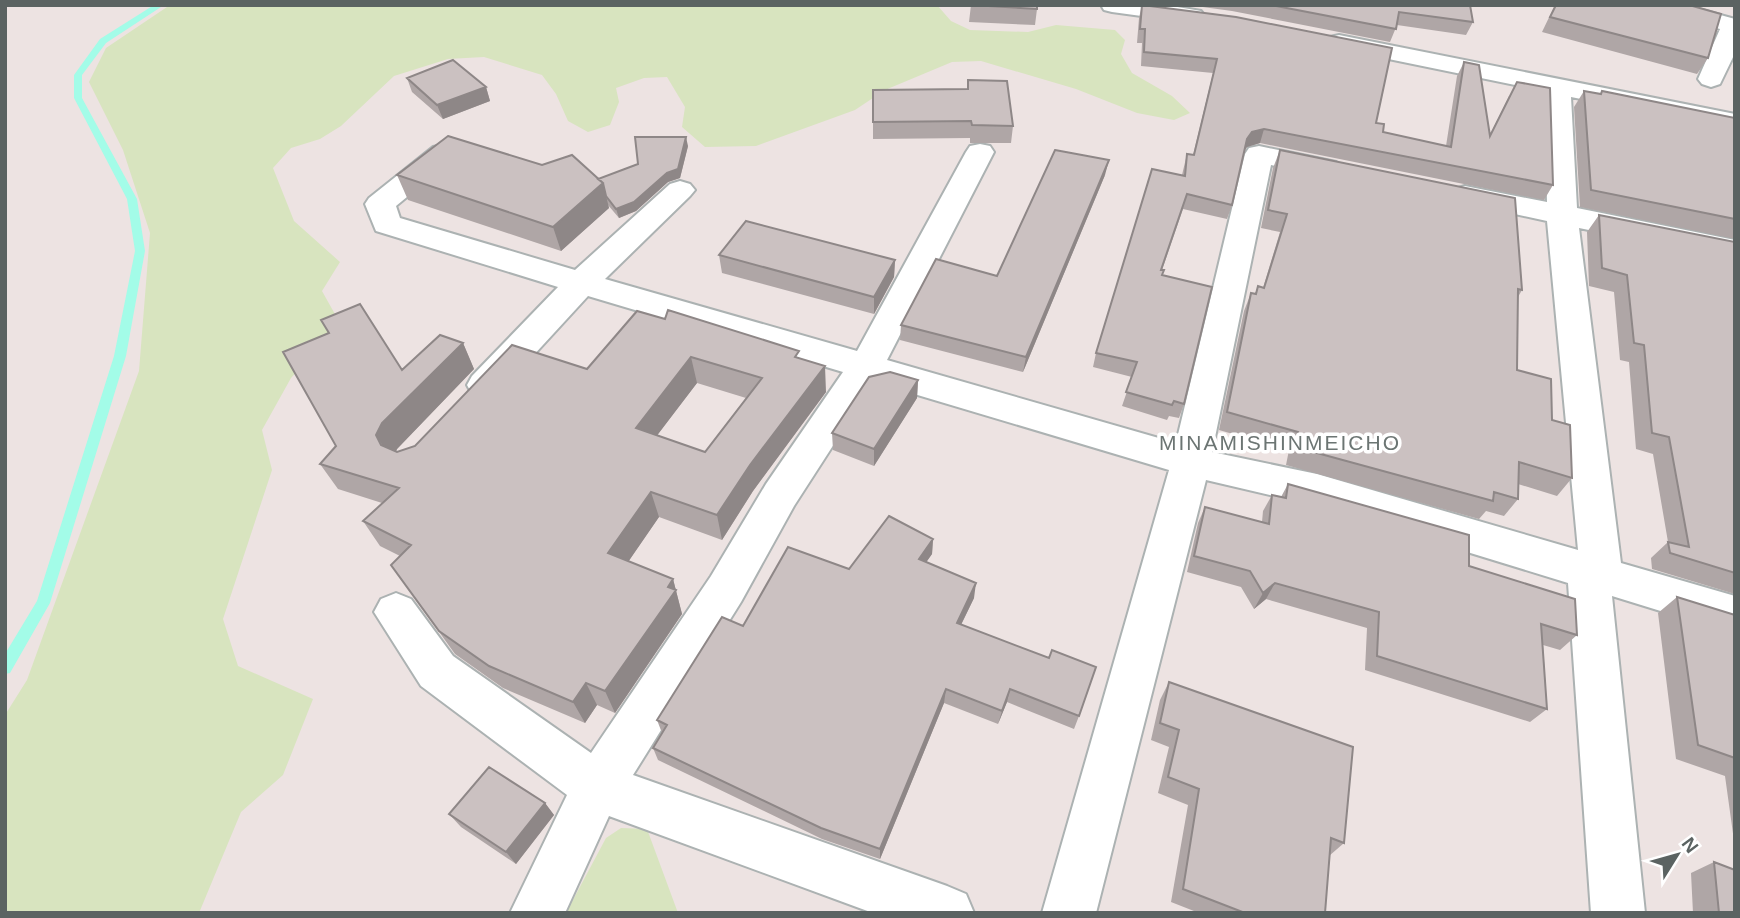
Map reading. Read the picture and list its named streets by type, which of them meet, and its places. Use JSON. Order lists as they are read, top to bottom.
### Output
{
  "districts": ["MINAMISHINMEICHO"],
  "north": "top right"
}
